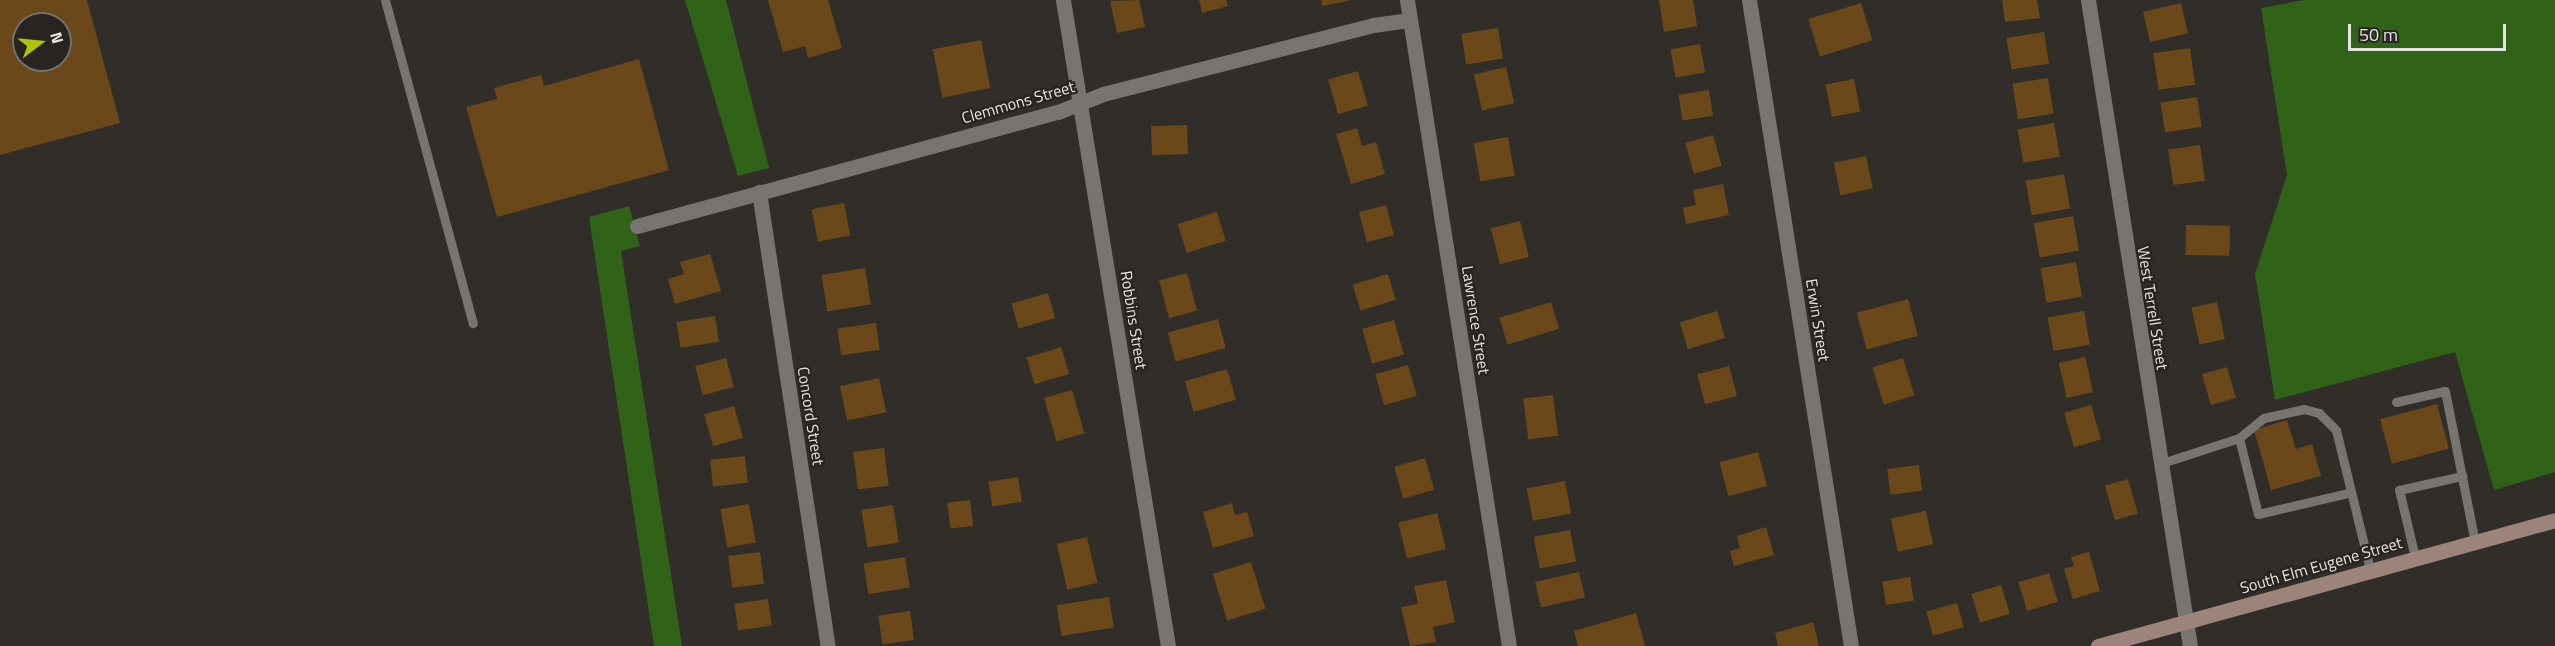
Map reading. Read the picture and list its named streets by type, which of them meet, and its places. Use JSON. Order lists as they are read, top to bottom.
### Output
{
  "streets": {
    "main road": ["South Elm Eugene Street"],
    "street": [
      "Clemmons Street",
      "West Terrell Street",
      "Robbins Street",
      "Lawrence Street",
      "Erwin Street",
      "Concord Street"
    ]
  },
  "crossings": [
    ["Clemmons Street", "Robbins Street"],
    ["Clemmons Street", "Lawrence Street"],
    ["Clemmons Street", "Concord Street"],
    ["West Terrell Street", "South Elm Eugene Street"]
  ],
  "scale_bar": "50 m",
  "north": "right"
}
